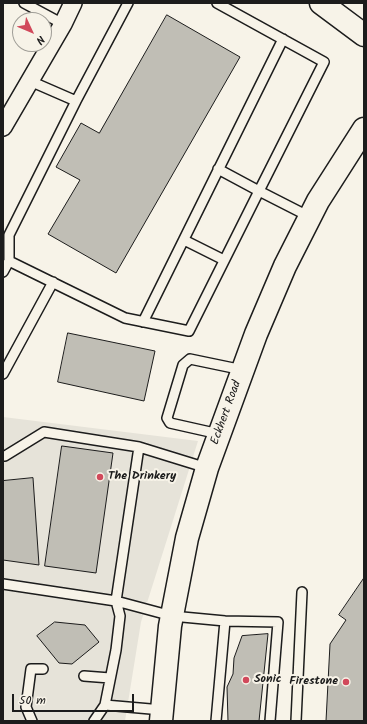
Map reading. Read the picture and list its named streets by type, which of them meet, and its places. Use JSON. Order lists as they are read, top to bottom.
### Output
{
  "streets": {
    "main road": ["Eckhert Road"]
  },
  "places": ["The Drinkery", "Sonic", "Firestone"],
  "scale_bar": "50 m",
  "north": "bottom right"
}
